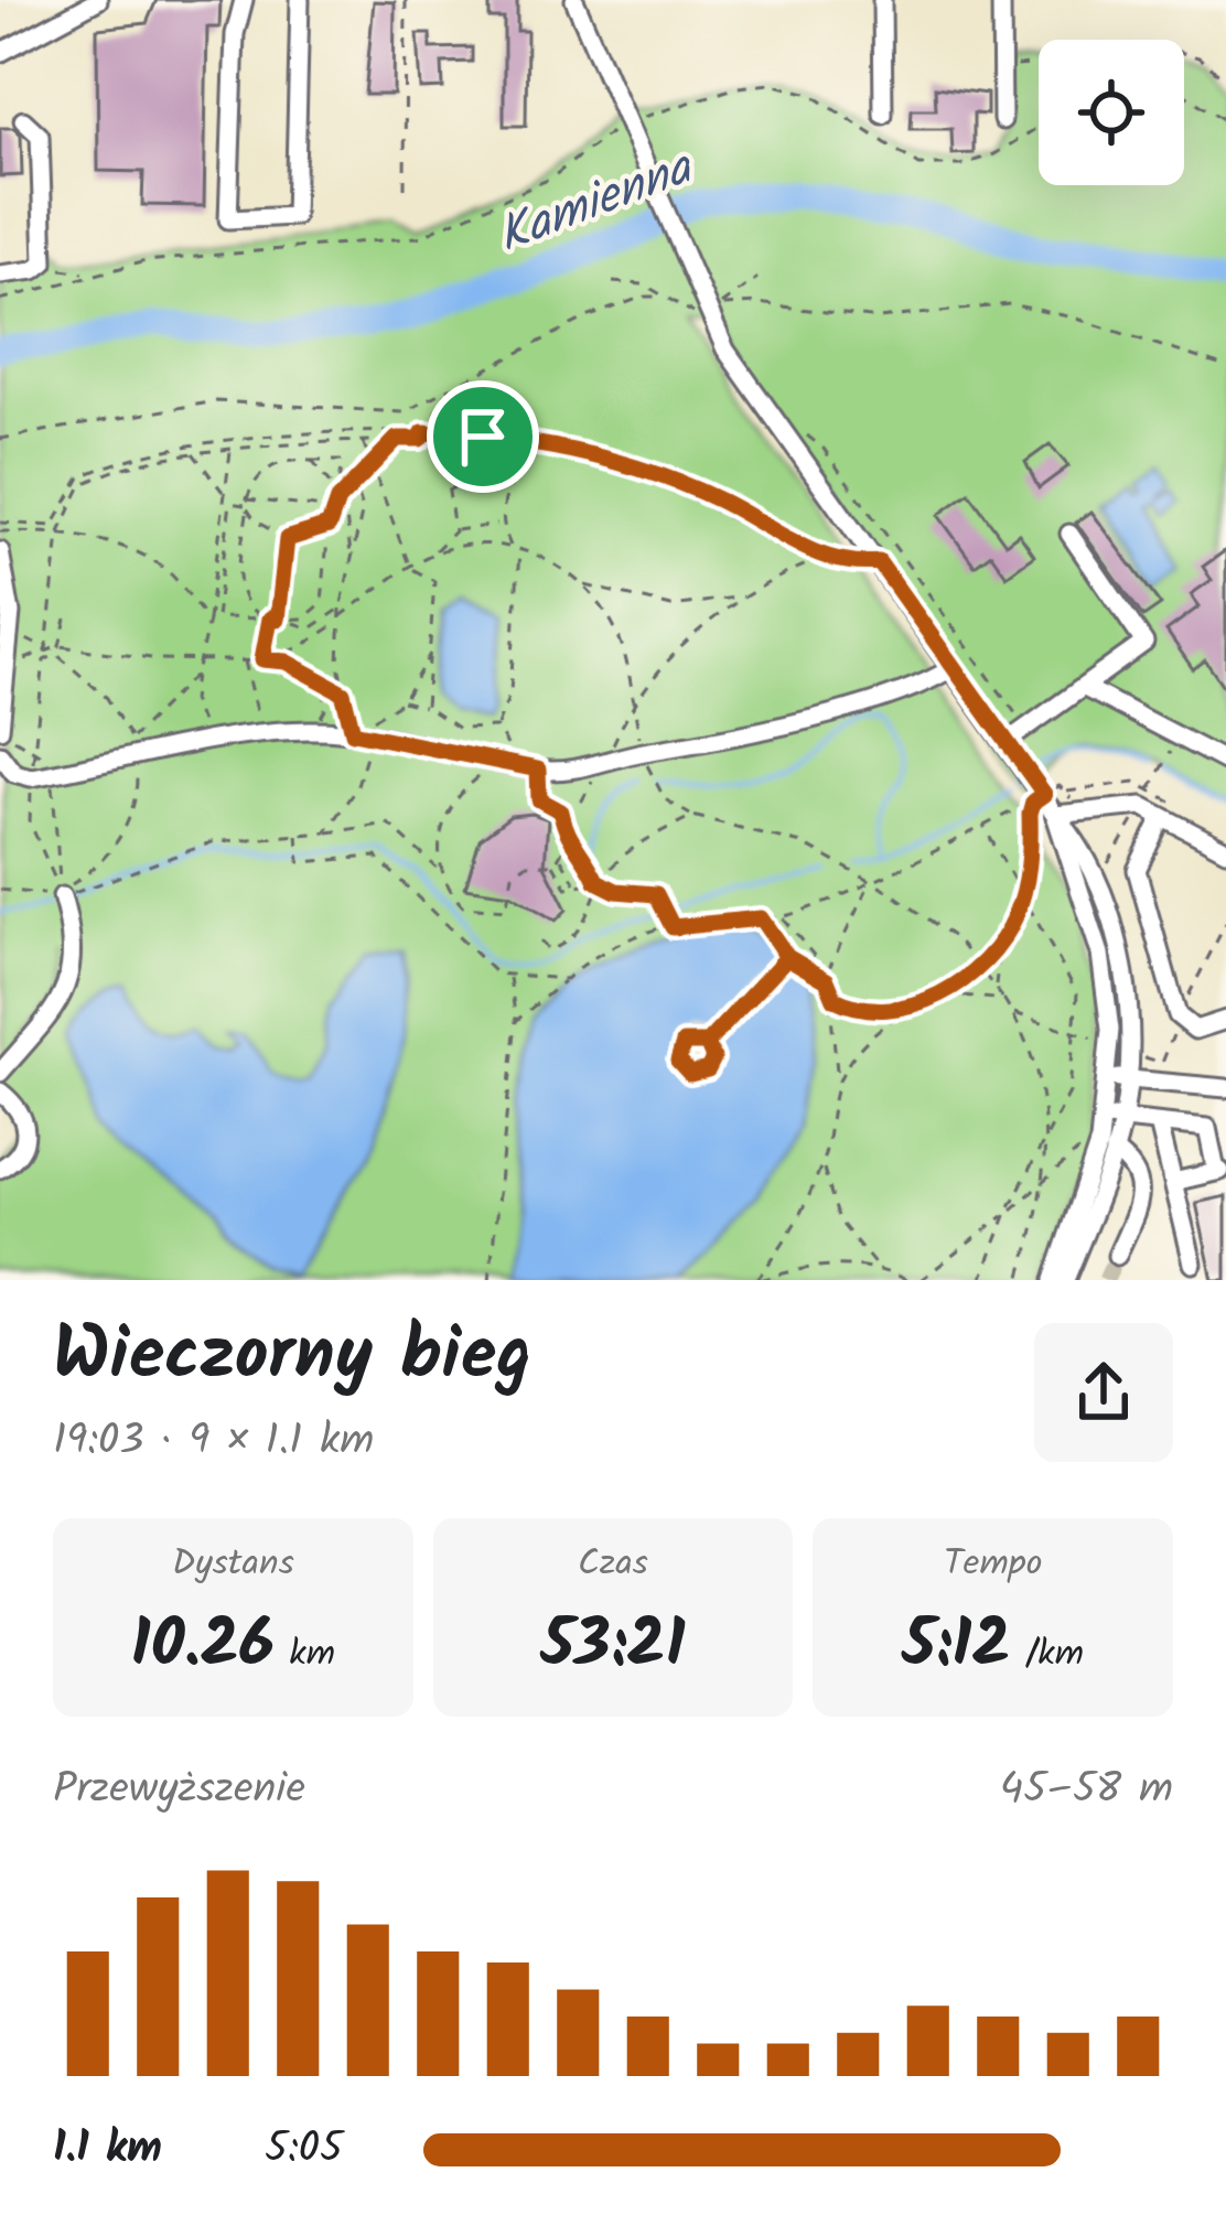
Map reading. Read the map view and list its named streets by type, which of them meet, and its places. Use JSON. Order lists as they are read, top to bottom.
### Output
{
  "water": ["Kamienna"],
  "page": {
    "heading": ["Wieczorny bieg", "19:03 · 9 × 1.1 km"],
    "stats": [
      ["Dystans", "10.26 km"],
      ["Czas", "53:21"],
      ["Tempo", "5:12 /km"]
    ],
    "chart": ["Przewyższenie", "45–58 m"],
    "list": [
      {
        "name": "1.1 km",
        "note": "5:05"
      }
    ]
  }
}
